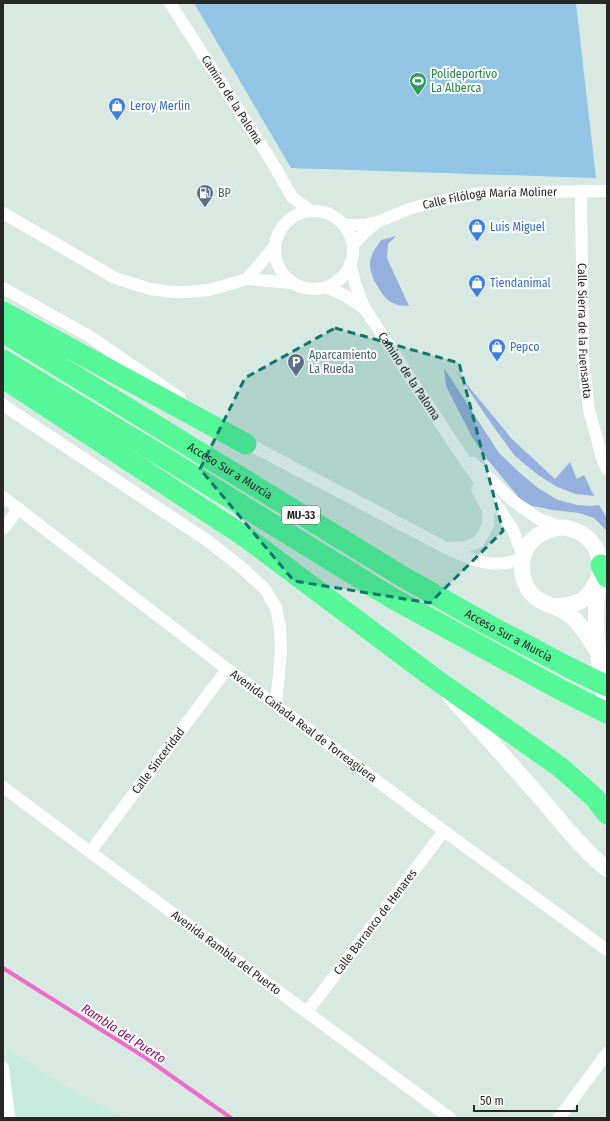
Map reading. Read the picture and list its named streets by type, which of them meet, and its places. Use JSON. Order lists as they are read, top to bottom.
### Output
{
  "streets": {
    "highway": ["Acceso Sur a Murcia", "MU-33"],
    "street": [
      "Camino de la Paloma",
      "Calle Filóloga María Moliner",
      "Calle Sierra de la Fuensanta",
      "Avenida Cañada Real de Torreagüera",
      "Calle Sinceridad",
      "Calle Barranco de Henares",
      "Avenida Rambla del Puerto"
    ]
  },
  "crossings": [
    ["Camino de la Paloma", "Calle Filóloga María Moliner"],
    ["Calle Filóloga María Moliner", "Calle Sierra de la Fuensanta"],
    ["Avenida Cañada Real de Torreagüera", "Calle Sinceridad"],
    ["Avenida Cañada Real de Torreagüera", "Calle Barranco de Henares"],
    ["Calle Sinceridad", "Avenida Rambla del Puerto"],
    ["Calle Barranco de Henares", "Avenida Rambla del Puerto"]
  ],
  "water": ["Rambla del Puerto"],
  "places": {
    "sports": ["Polideportivo La Alberca"],
    "shop": [
      "Leroy Merlin",
      "Luis Miguel",
      "Tiendanimal",
      "Pepco"
    ],
    "fuel station": ["BP"],
    "parking": ["Aparcamiento La Rueda"]
  },
  "scale_bar": "50 m"
}
